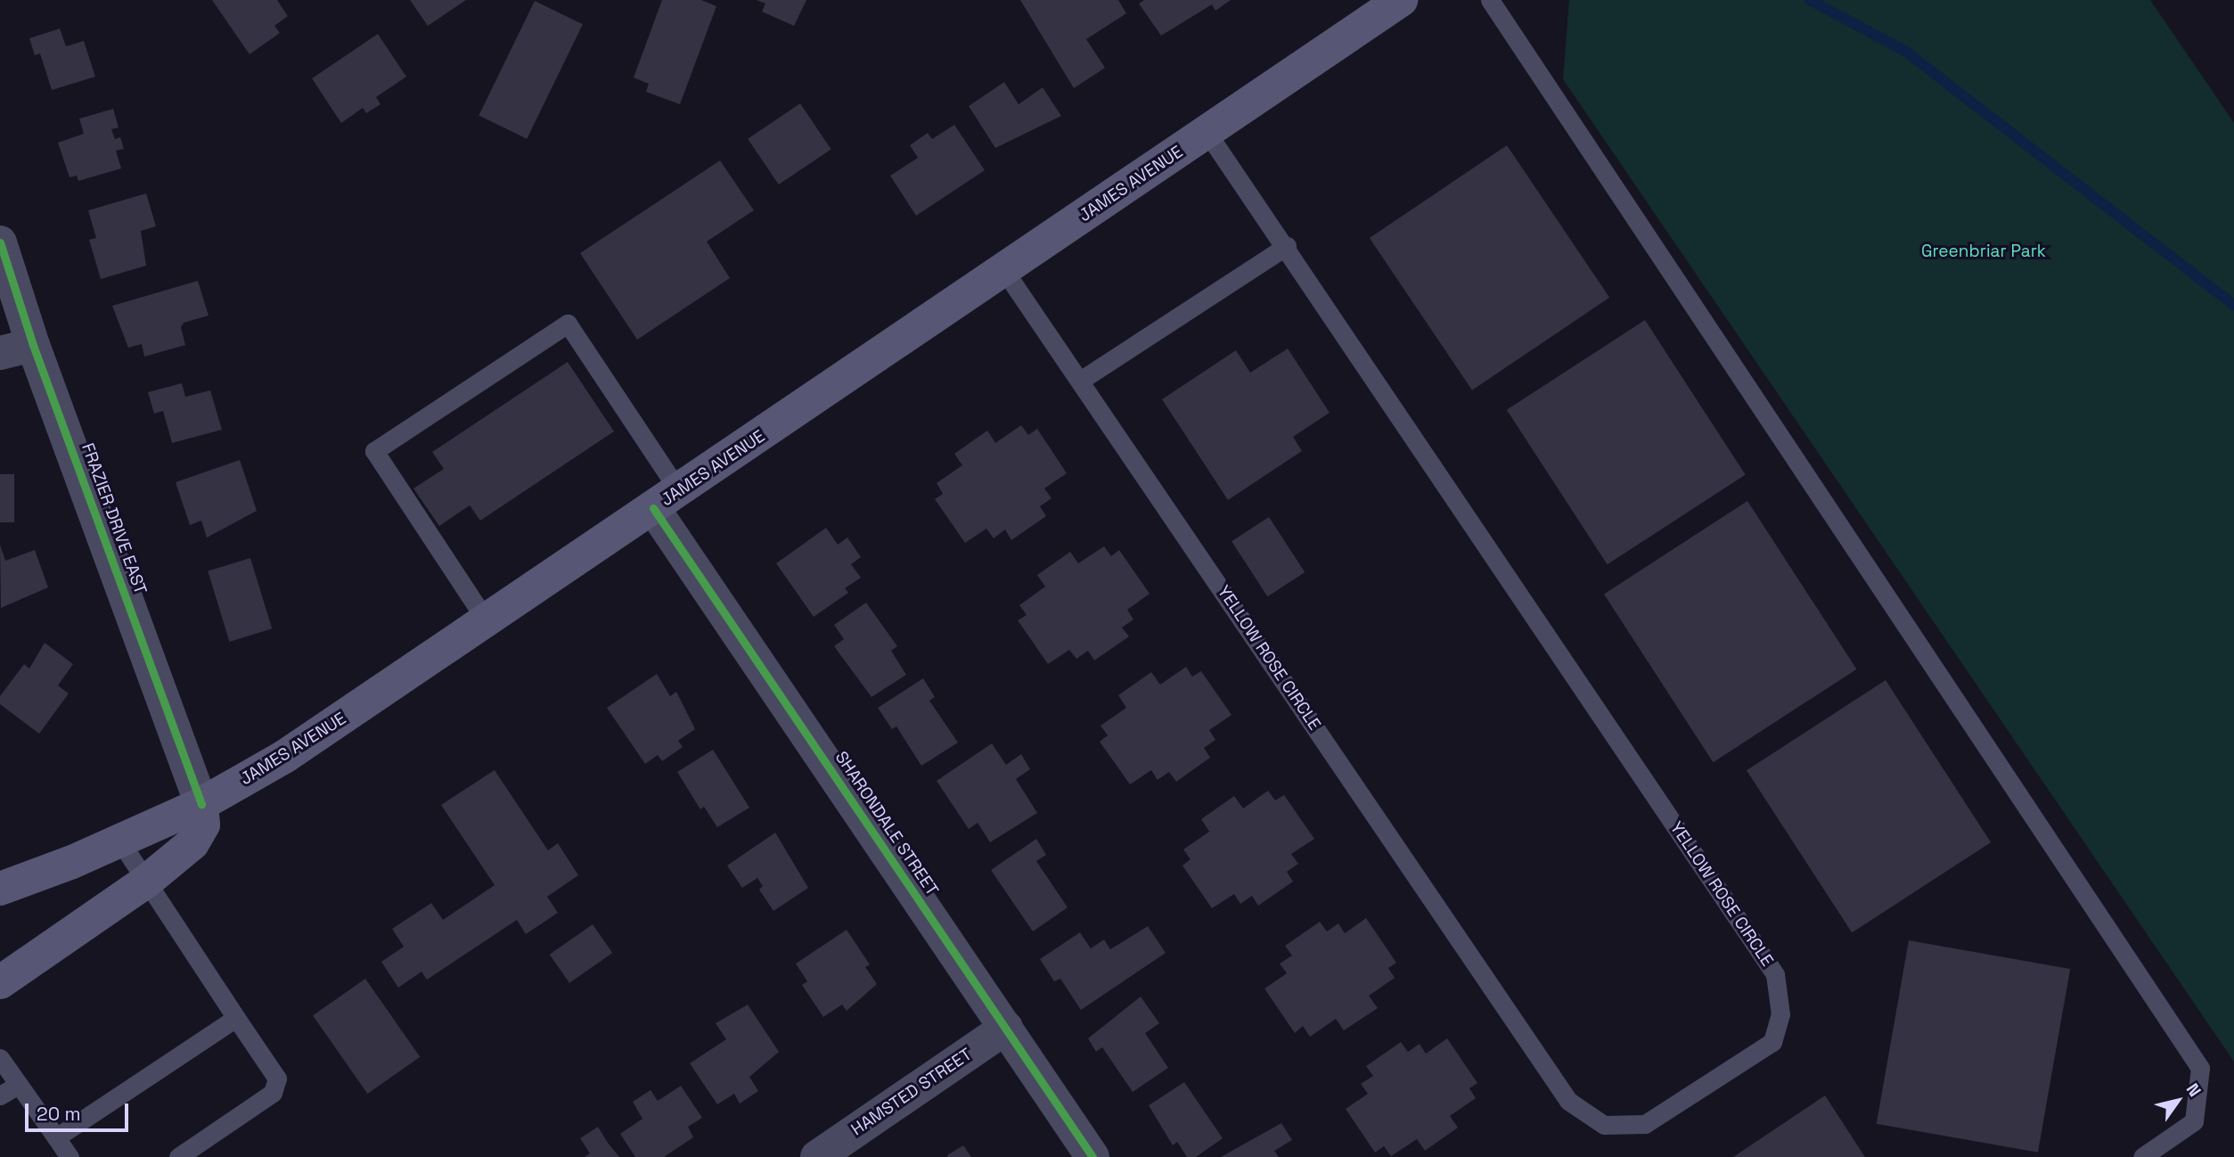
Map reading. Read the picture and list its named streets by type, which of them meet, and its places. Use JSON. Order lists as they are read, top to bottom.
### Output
{
  "streets": {
    "main road": ["JAMES AVENUE"],
    "street": ["FRAZIER DRIVE EAST", "SHARONDALE STREET", "HAMSTED STREET"],
    "lane": ["YELLOW ROSE CIRCLE"]
  },
  "crossings": [
    ["JAMES AVENUE", "FRAZIER DRIVE EAST"],
    ["JAMES AVENUE", "YELLOW ROSE CIRCLE"],
    ["JAMES AVENUE", "SHARONDALE STREET"],
    ["SHARONDALE STREET", "HAMSTED STREET"]
  ],
  "parks": ["Greenbriar Park"],
  "scale_bar": "20 m",
  "north": "top right"
}
